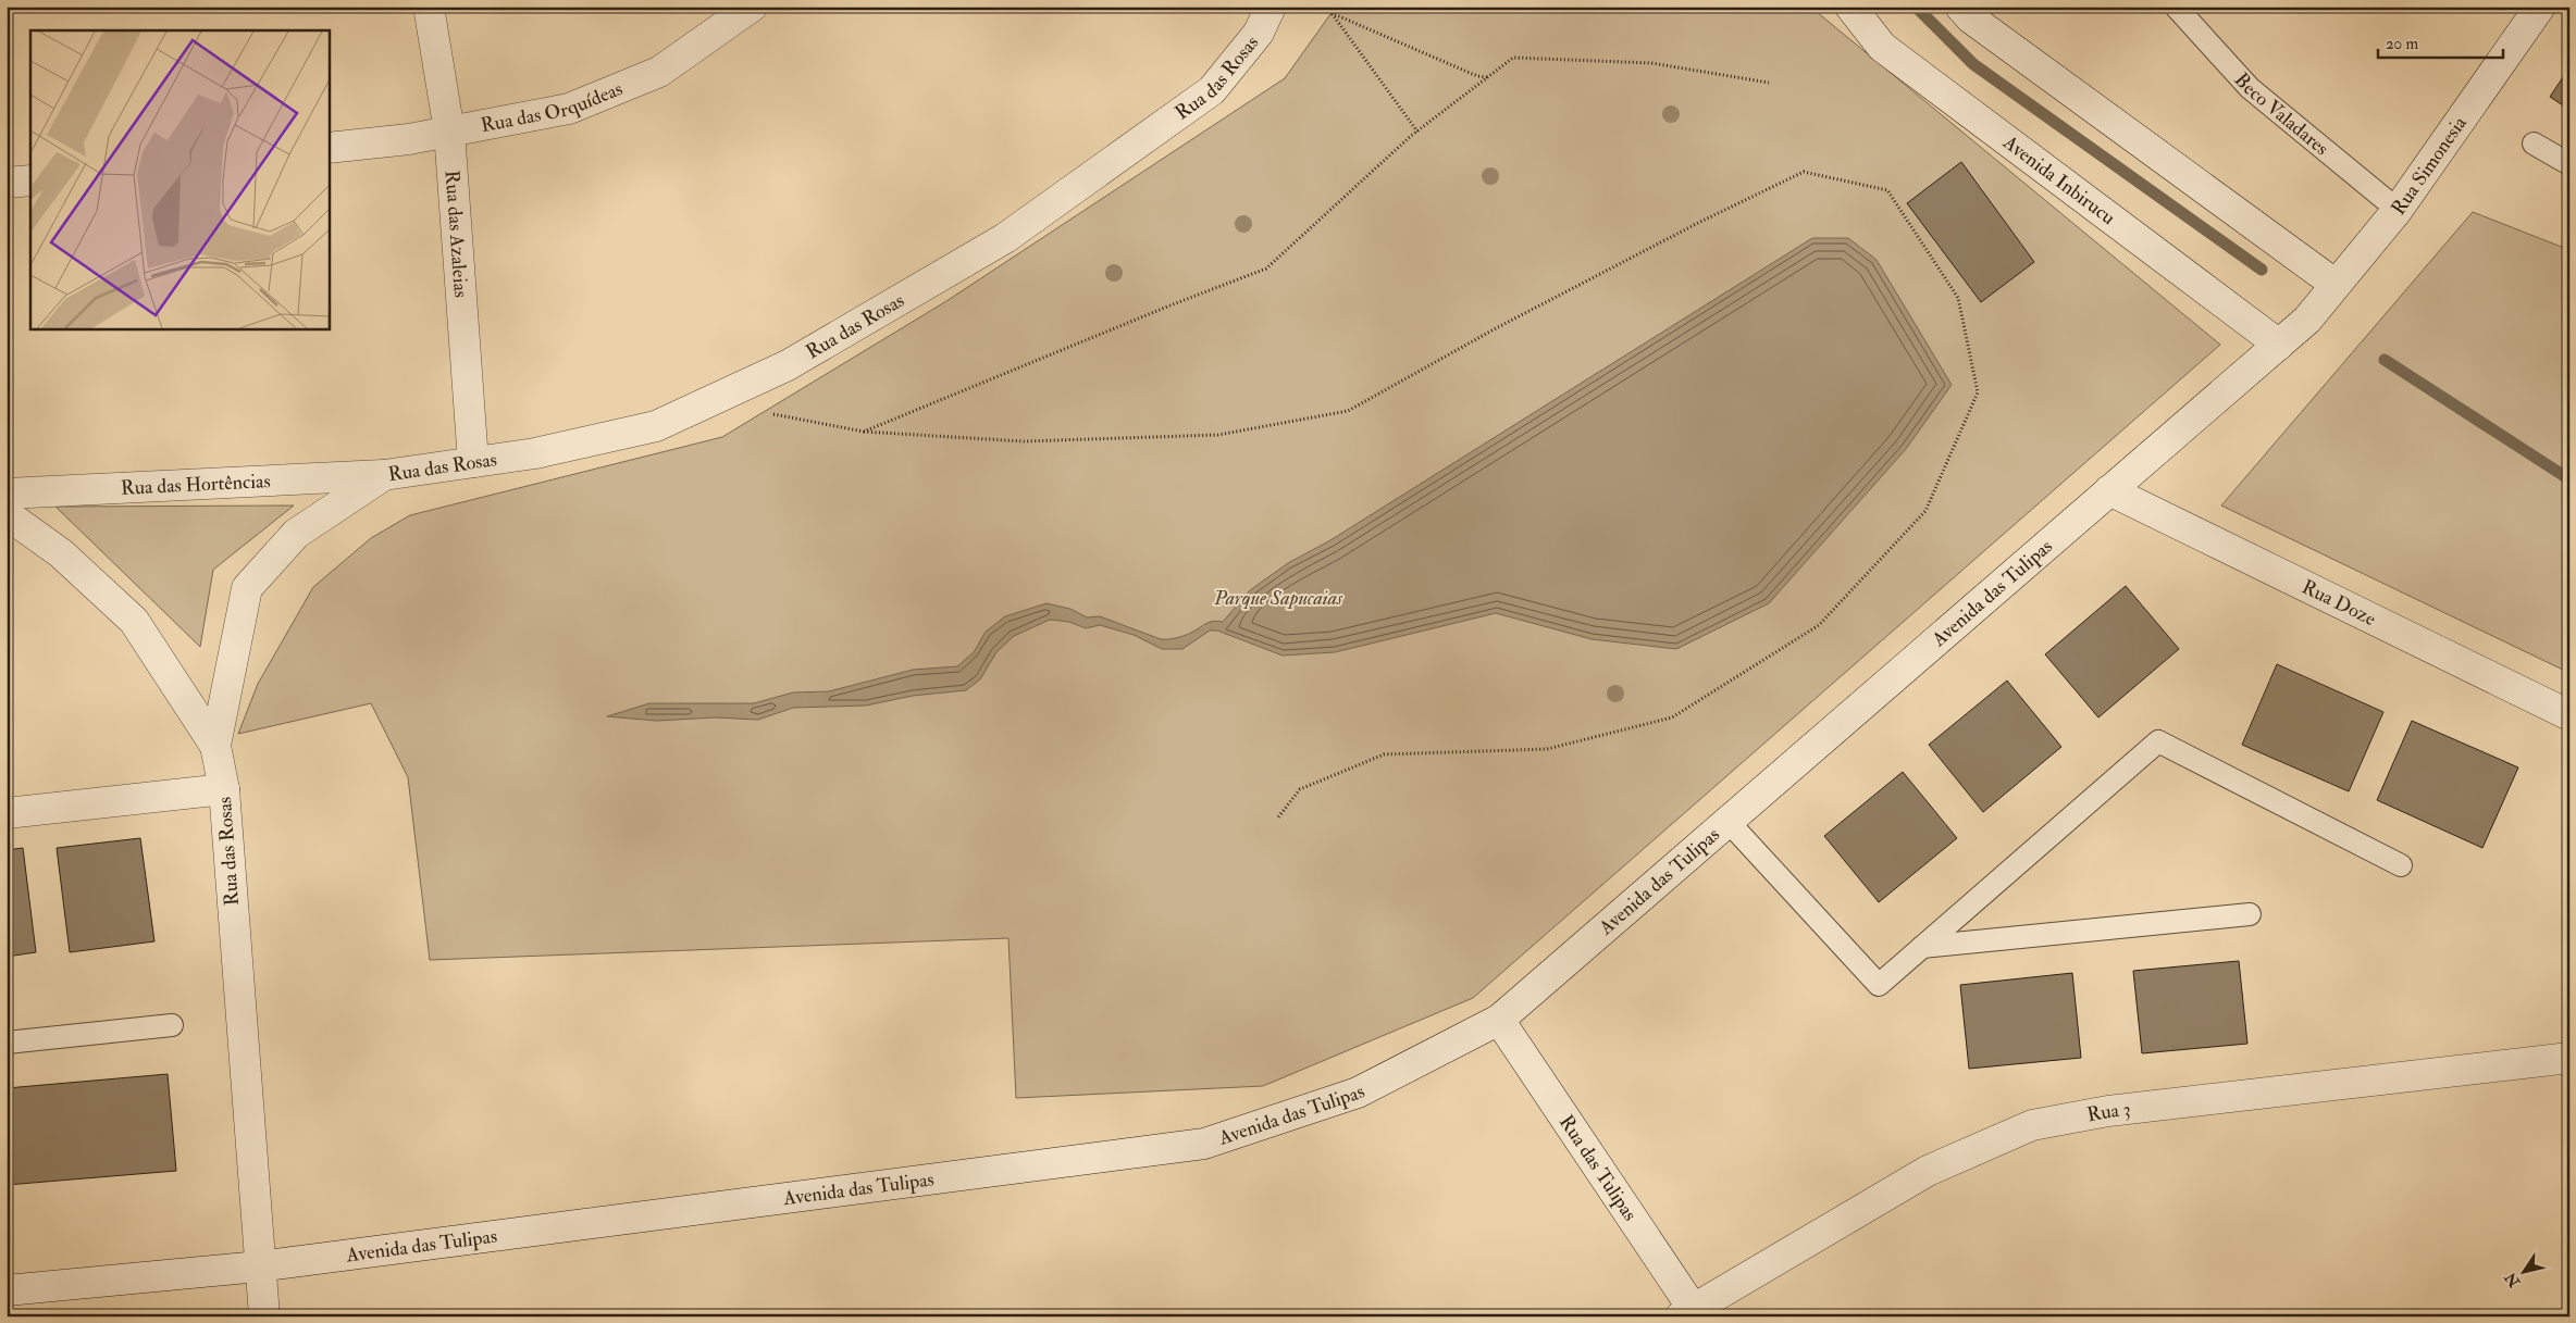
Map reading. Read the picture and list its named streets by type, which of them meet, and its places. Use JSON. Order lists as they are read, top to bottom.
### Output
{
  "streets": {
    "street": [
      "Rua das Rosas",
      "Rua das Orquídeas",
      "Rua Simonesia",
      "Avenida Inbirucu",
      "Rua das Azaleias",
      "Rua das Hortências",
      "Avenida das Tulipas",
      "Rua Doze",
      "Rua 3",
      "Rua das Tulipas"
    ],
    "lane": ["Beco Valadares"]
  },
  "crossings": [
    ["Rua das Rosas", "Rua das Azaleias"],
    ["Rua das Rosas", "Rua das Hortências"],
    ["Rua das Rosas", "Avenida das Tulipas"],
    ["Rua das Orquídeas", "Rua das Azaleias"],
    ["Beco Valadares", "Rua Simonesia"],
    ["Rua Simonesia", "Avenida das Tulipas"],
    ["Avenida Inbirucu", "Avenida das Tulipas"],
    ["Avenida das Tulipas", "Rua Doze"],
    ["Avenida das Tulipas", "Rua das Tulipas"],
    ["Rua 3", "Rua das Tulipas"]
  ],
  "parks": ["Parque Sapucaias"],
  "scale_bar": "20 m",
  "north": "bottom left"
}
